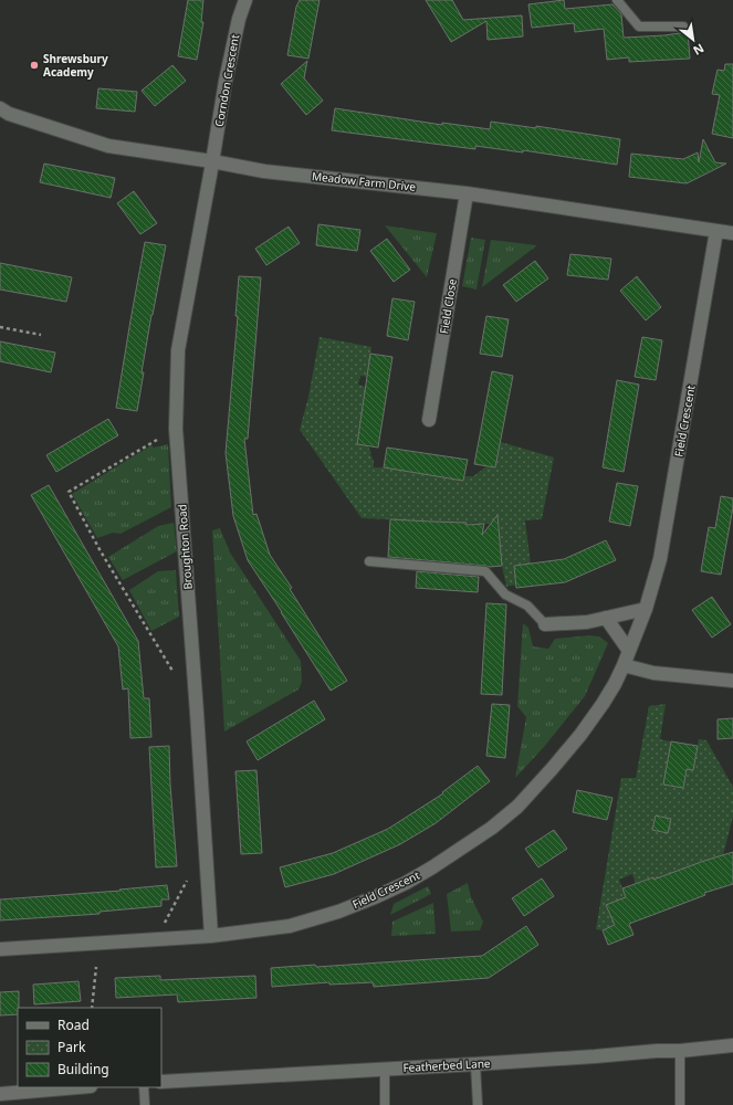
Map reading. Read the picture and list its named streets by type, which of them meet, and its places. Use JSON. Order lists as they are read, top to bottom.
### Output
{
  "streets": {
    "street": [
      "Corndon Crescent",
      "Meadow Farm Drive",
      "Field Close",
      "Field Crescent",
      "Broughton Road",
      "Featherbed Lane"
    ]
  },
  "crossings": [
    ["Corndon Crescent", "Meadow Farm Drive"],
    ["Corndon Crescent", "Broughton Road"],
    ["Meadow Farm Drive", "Field Close"],
    ["Meadow Farm Drive", "Field Crescent"],
    ["Meadow Farm Drive", "Broughton Road"],
    ["Field Crescent", "Broughton Road"]
  ],
  "places": ["Shrewsbury Academy"],
  "legend": ["Road", "Park", "Building"],
  "north": "bottom right"
}
